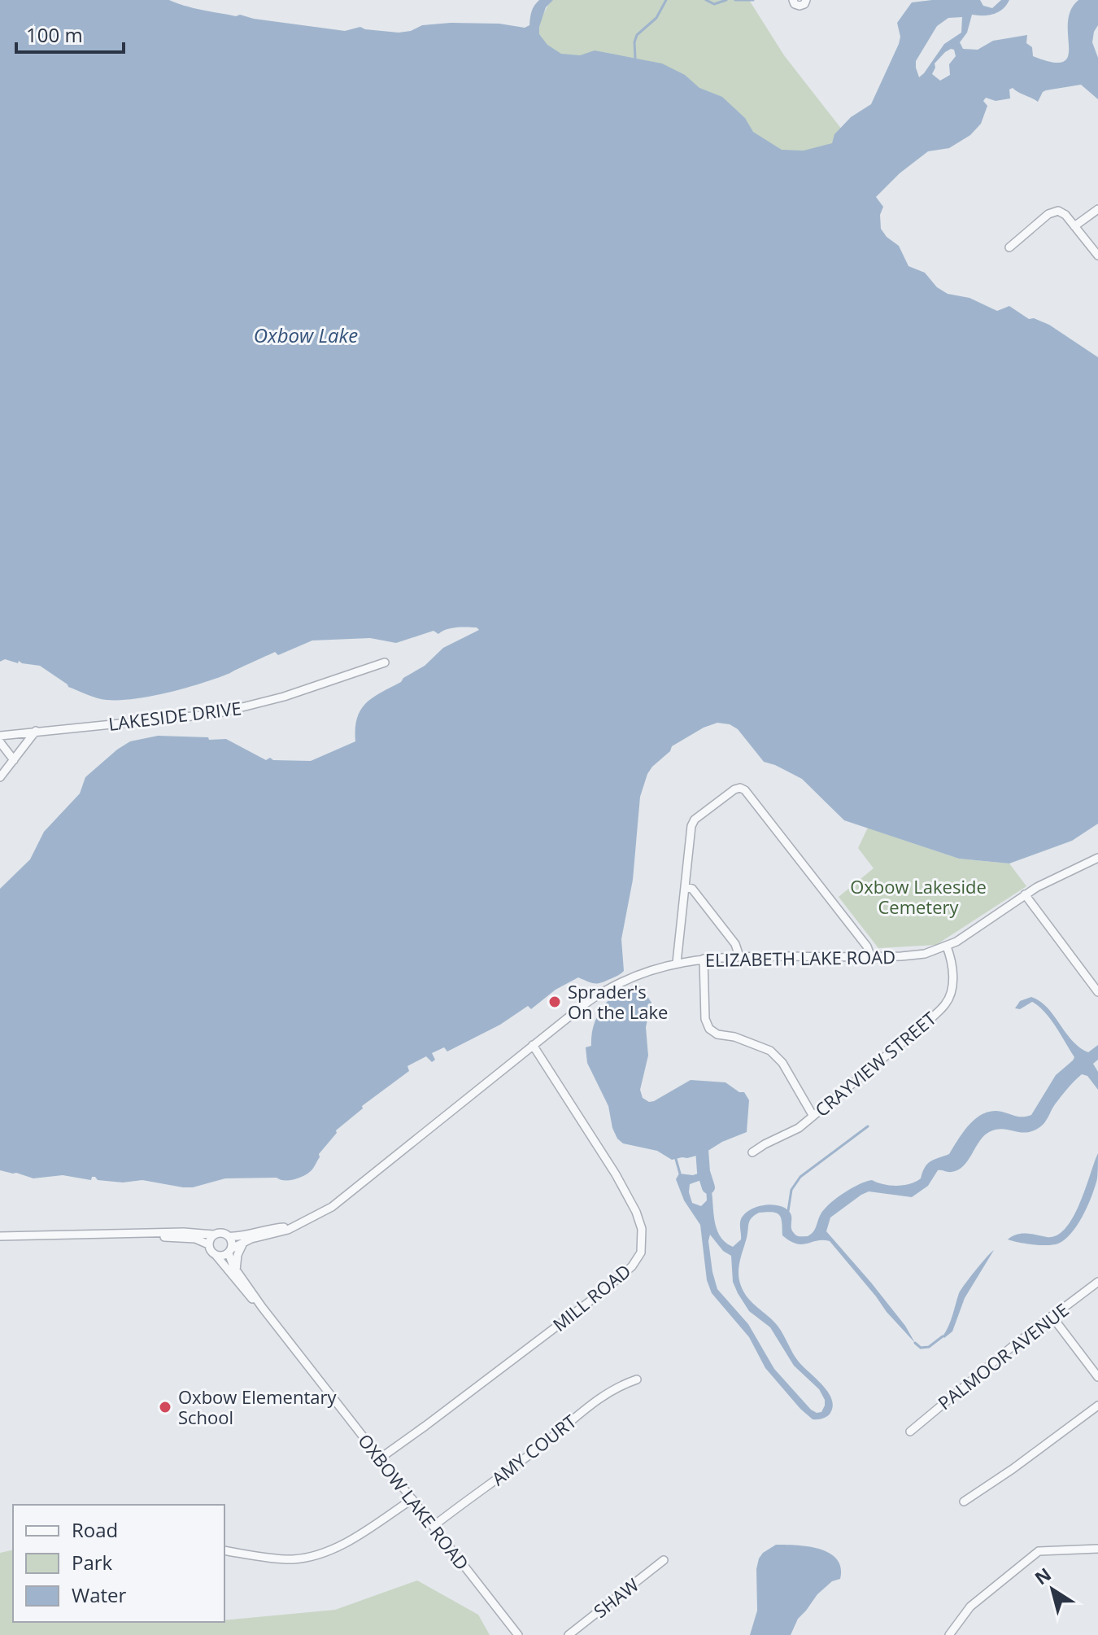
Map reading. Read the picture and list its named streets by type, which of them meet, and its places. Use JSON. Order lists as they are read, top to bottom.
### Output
{
  "streets": {
    "street": [
      "LAKESIDE DRIVE",
      "ELIZABETH LAKE ROAD",
      "CRAYVIEW STREET",
      "MILL ROAD",
      "PALMOOR AVENUE",
      "AMY COURT",
      "OXBOW LAKE ROAD",
      "SHAW"
    ]
  },
  "crossings": [
    ["ELIZABETH LAKE ROAD", "CRAYVIEW STREET"],
    ["ELIZABETH LAKE ROAD", "MILL ROAD"],
    ["ELIZABETH LAKE ROAD", "OXBOW LAKE ROAD"],
    ["MILL ROAD", "OXBOW LAKE ROAD"],
    ["AMY COURT", "OXBOW LAKE ROAD"]
  ],
  "water": ["Oxbow Lake"],
  "parks": ["Oxbow Lakeside Cemetery"],
  "places": ["Sprader's On the Lake", "Oxbow Elementary School"],
  "legend": ["Road", "Park", "Water"],
  "scale_bar": "100 m",
  "north": "top left"
}
